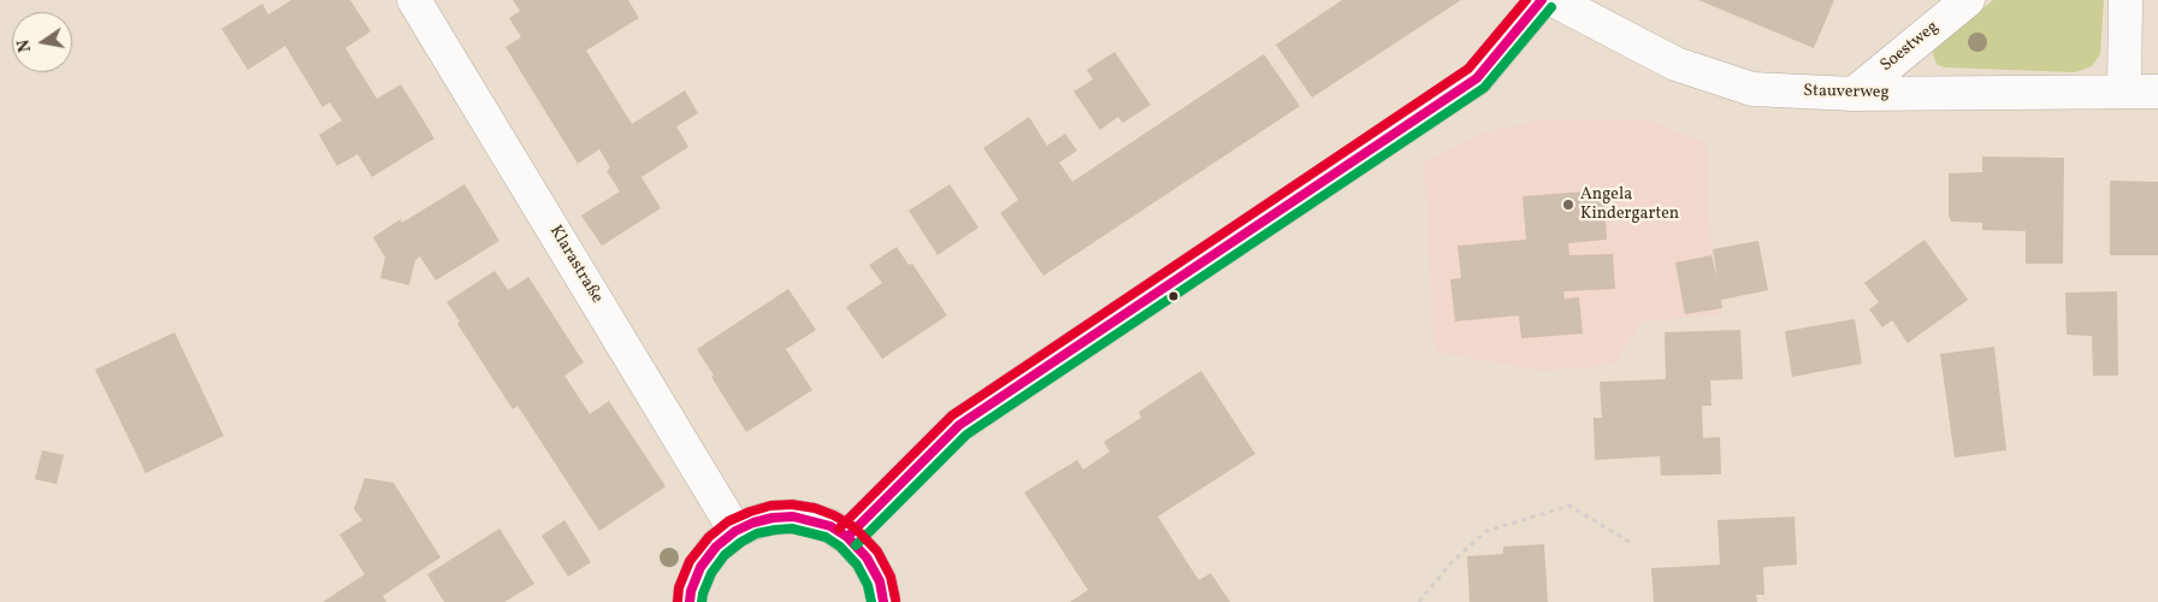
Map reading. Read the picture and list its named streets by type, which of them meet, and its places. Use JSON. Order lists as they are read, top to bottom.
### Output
{
  "streets": {
    "street": ["Soestweg", "Stauverweg", "Klarastraße"]
  },
  "crossings": [
    ["Soestweg", "Stauverweg"]
  ],
  "places": ["Angela Kindergarten"],
  "north": "left"
}
